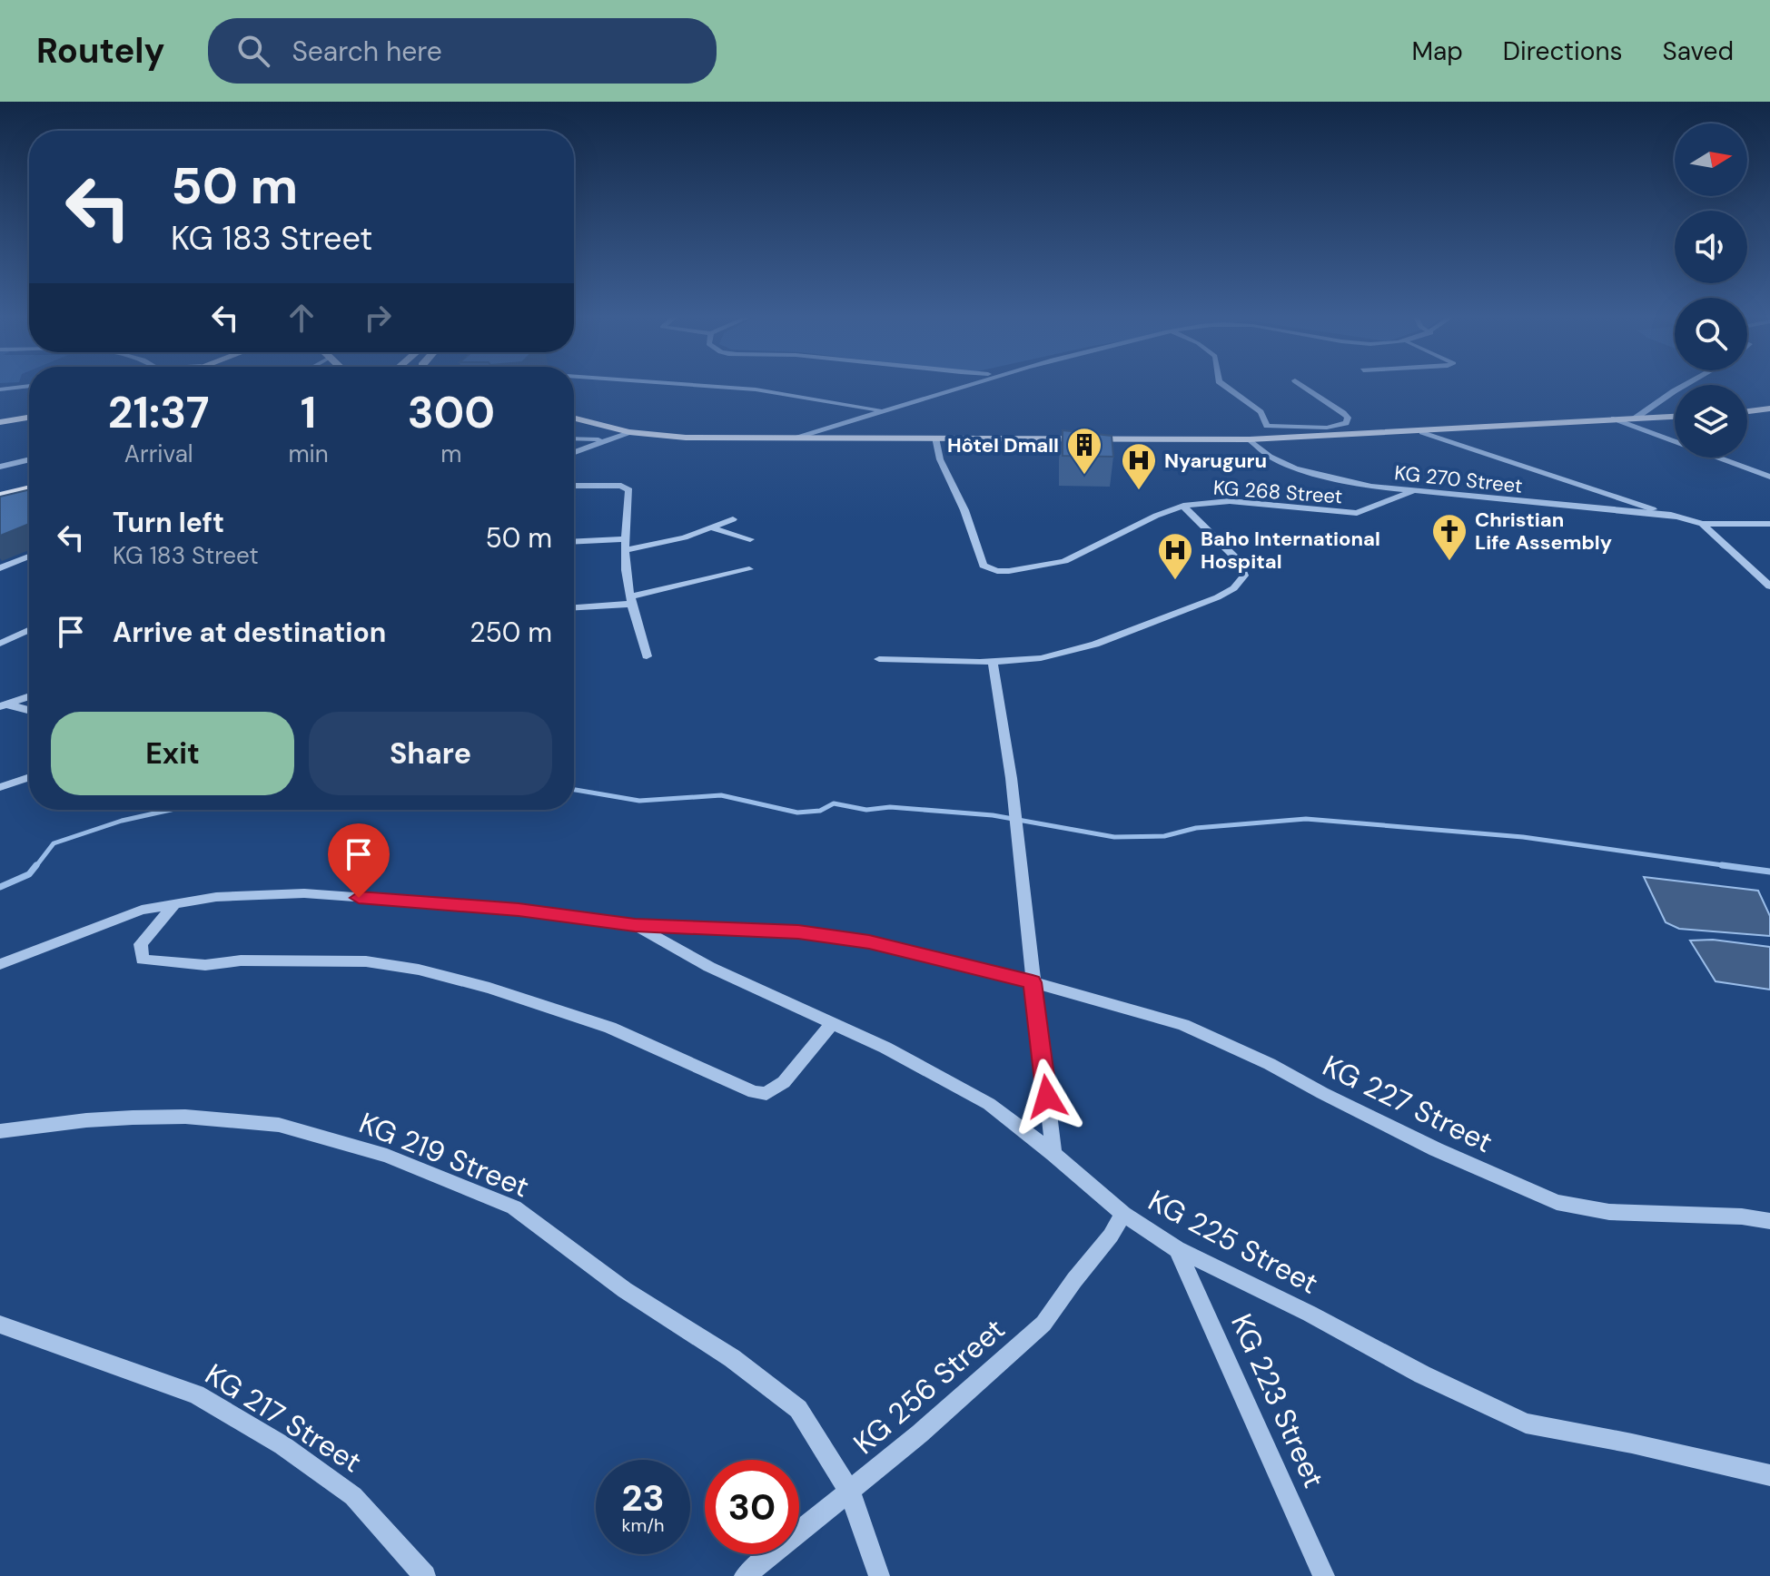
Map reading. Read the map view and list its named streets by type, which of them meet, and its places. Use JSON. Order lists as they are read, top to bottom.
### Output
{
  "streets": {
    "street": [
      "KG 270 Street",
      "KG 268 Street",
      "KG 227 Street",
      "KG 219 Street",
      "KG 225 Street",
      "KG 256 Street",
      "KG 223 Street",
      "KG 217 Street"
    ]
  },
  "crossings": [
    ["KG 270 Street", "KG 268 Street"],
    ["KG 227 Street", "KG 225 Street"],
    ["KG 219 Street", "KG 256 Street"],
    ["KG 225 Street", "KG 256 Street"],
    ["KG 225 Street", "KG 223 Street"]
  ],
  "places": {
    "building": ["Hôtel Dmall"],
    "hospital": ["Nyaruguru", "Baho International Hospital"],
    "church": ["Christian Life Assembly"]
  },
  "north": "right",
  "page": {
    "header": "Routely",
    "search": "Search here",
    "nav": ["Map", "Directions", "Saved"],
    "turn": ["50 m", "KG 183 Street"],
    "eta": [
      "21:37",
      "Arrival",
      "1",
      "min",
      "300",
      "m"
    ],
    "list": [
      {
        "name": "Turn left",
        "note": "KG 183 Street",
        "value": "50 m"
      },
      {
        "name": "Arrive at destination",
        "value": "250 m"
      }
    ],
    "buttons": ["Exit", "Share"],
    "speed": "23 km/h",
    "limit": "30"
  }
}
